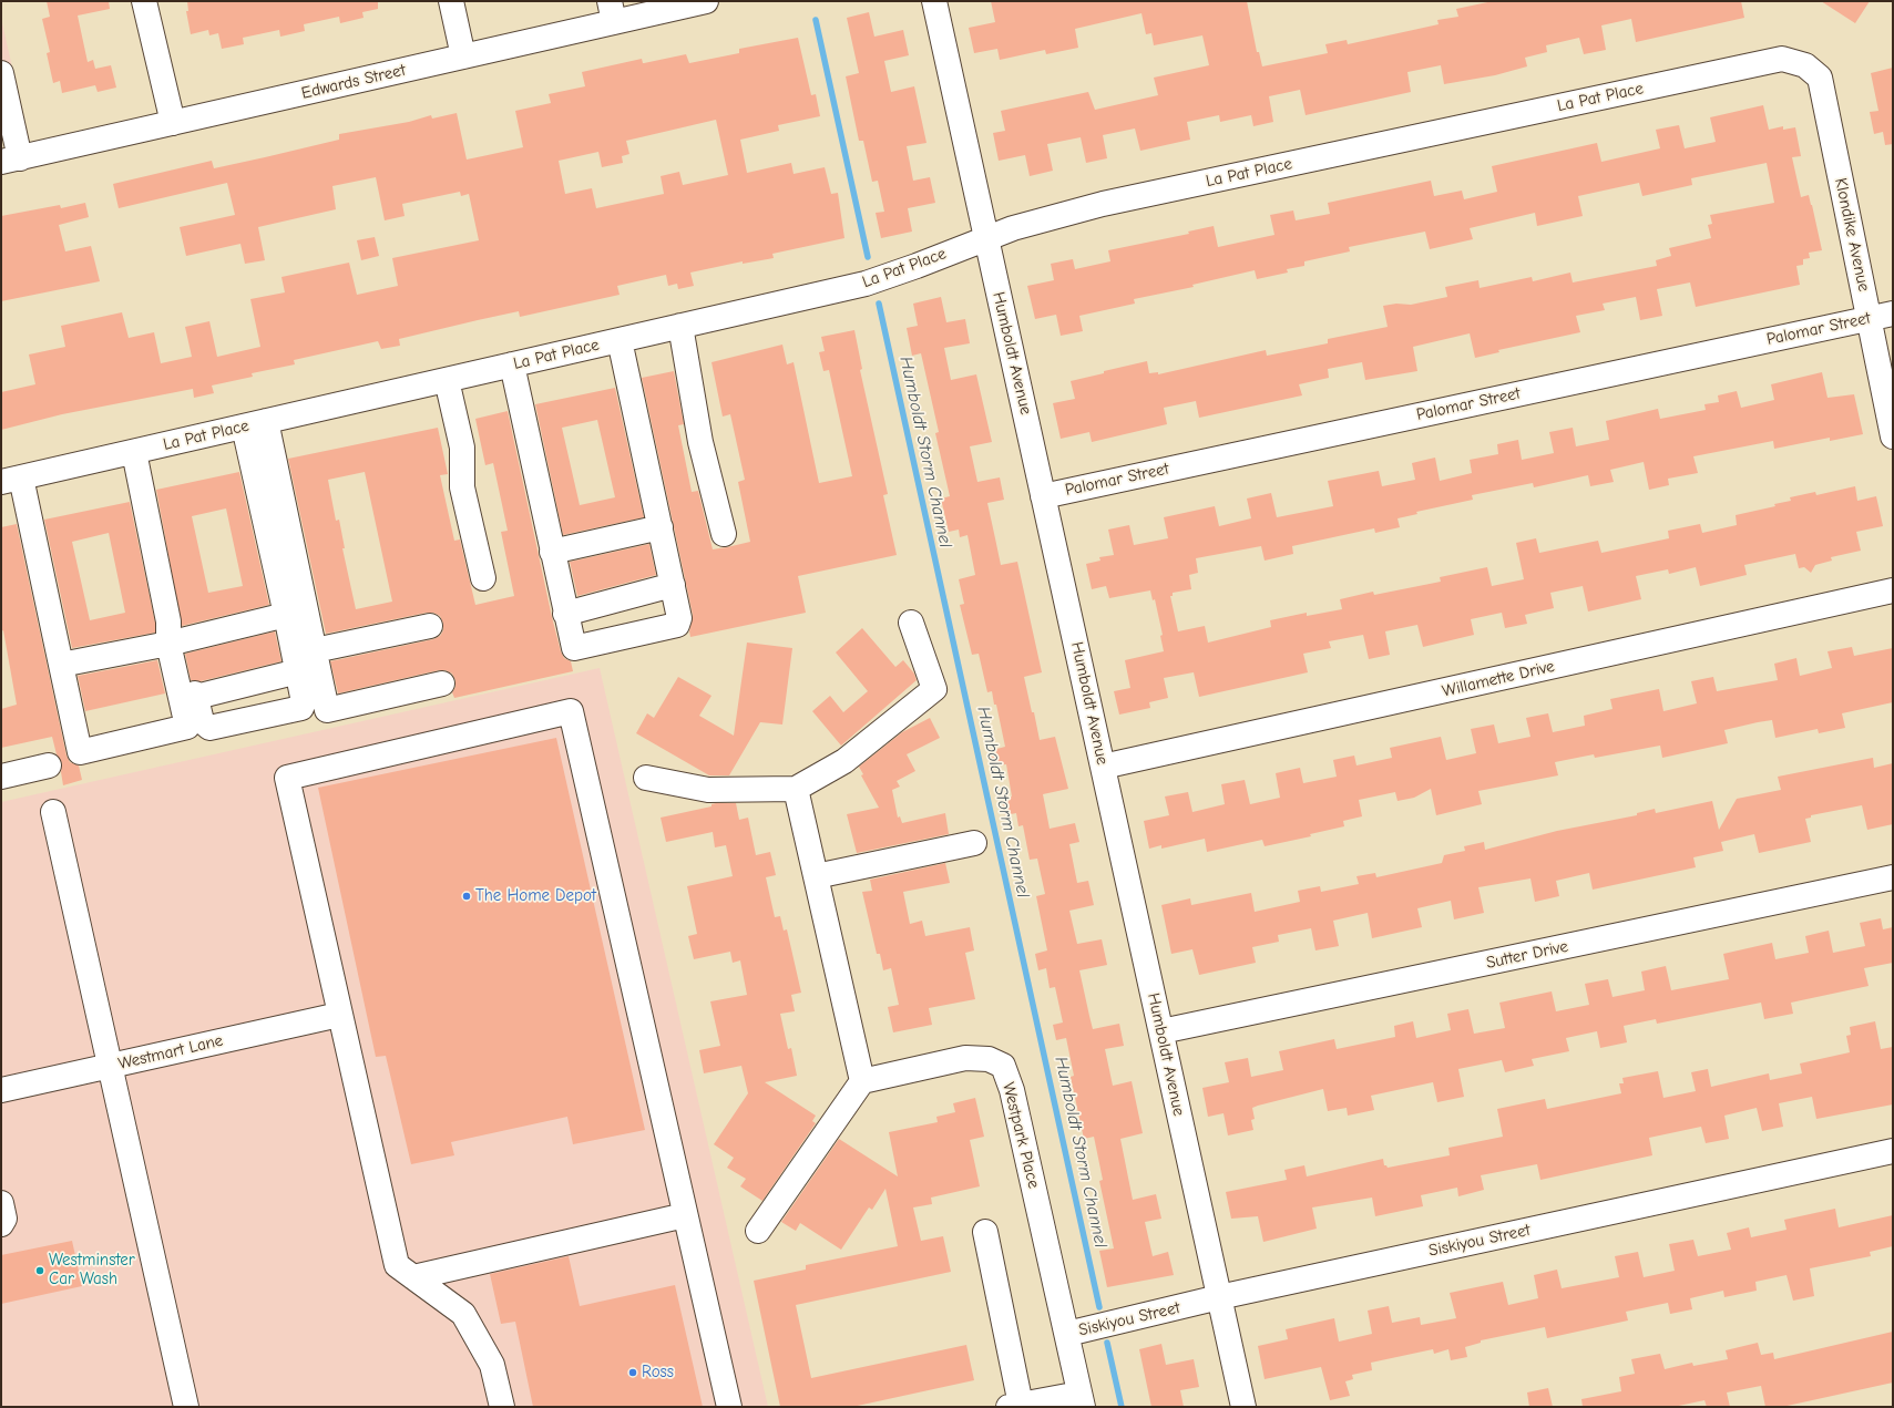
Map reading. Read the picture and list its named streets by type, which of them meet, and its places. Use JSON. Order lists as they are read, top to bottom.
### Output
{
  "streets": {
    "street": [
      "Edwards Street",
      "La Pat Place",
      "Klondike Avenue",
      "Palomar Street",
      "Humboldt Avenue",
      "Willamette Drive",
      "Sutter Drive",
      "Westmart Lane",
      "Westpark Place",
      "Siskiyou Street"
    ]
  },
  "crossings": [
    ["La Pat Place", "Klondike Avenue"],
    ["La Pat Place", "Humboldt Avenue"],
    ["Klondike Avenue", "Palomar Street"],
    ["Palomar Street", "Humboldt Avenue"],
    ["Humboldt Avenue", "Willamette Drive"],
    ["Humboldt Avenue", "Sutter Drive"],
    ["Humboldt Avenue", "Siskiyou Street"],
    ["Westpark Place", "Siskiyou Street"]
  ],
  "water": ["Humboldt Storm Channel"],
  "places": ["The Home Depot", "Westminster Car Wash", "Ross"]
}
